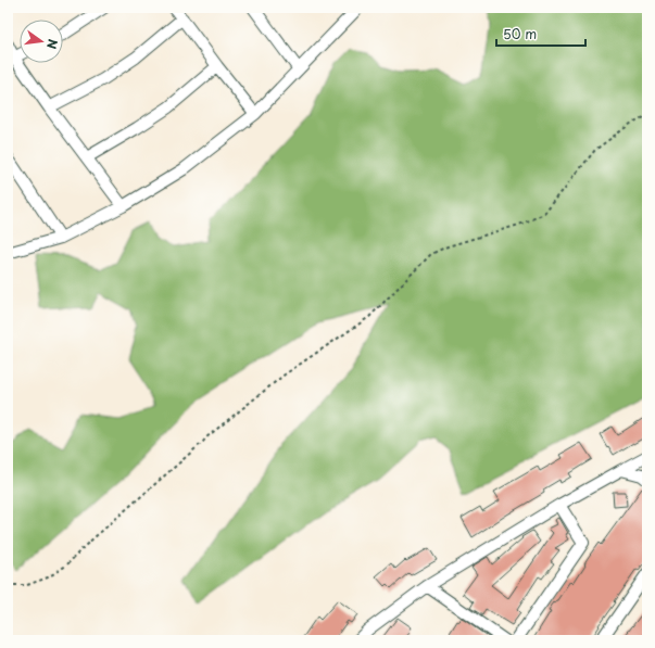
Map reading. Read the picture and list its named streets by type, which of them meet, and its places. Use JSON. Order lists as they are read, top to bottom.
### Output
{
  "scale_bar": "50 m",
  "north": "right"
}
